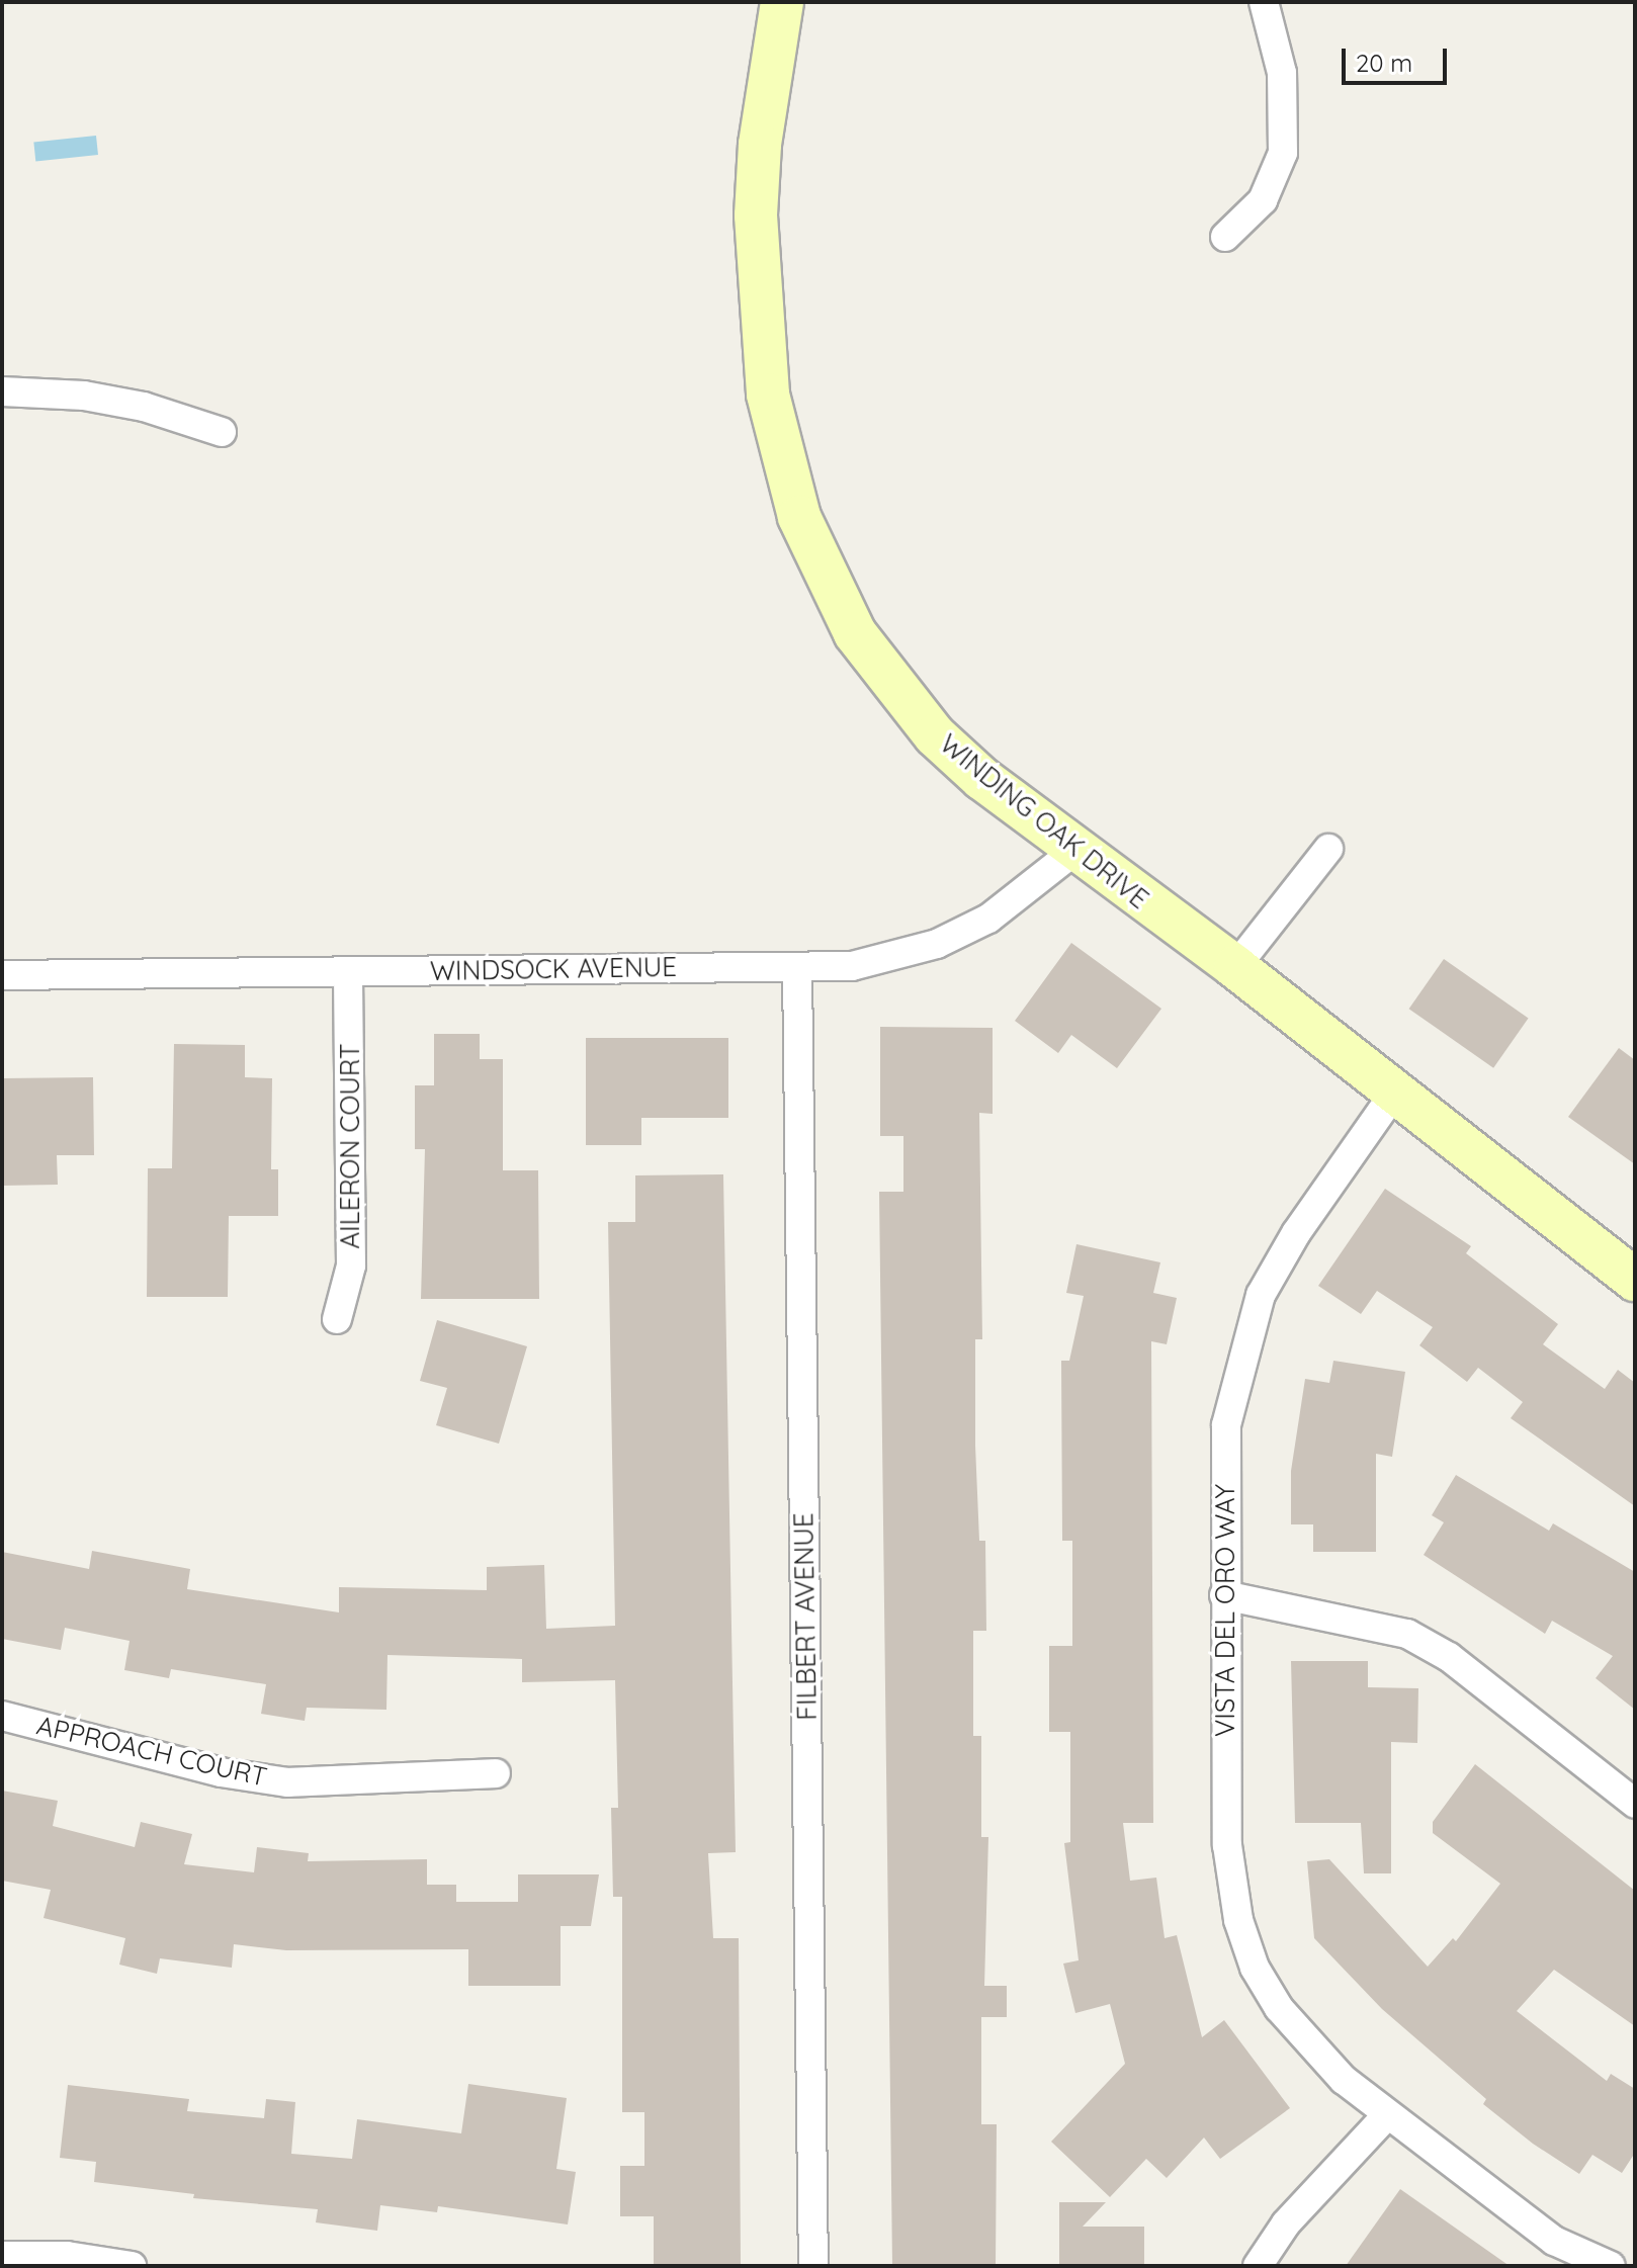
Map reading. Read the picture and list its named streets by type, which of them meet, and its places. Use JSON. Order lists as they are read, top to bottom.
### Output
{
  "streets": {
    "street": [
      "WINDING OAK DRIVE",
      "WINDSOCK AVENUE",
      "AILERON COURT",
      "VISTA DEL ORO WAY",
      "FILBERT AVENUE",
      "APPROACH COURT"
    ]
  },
  "crossings": [
    ["WINDING OAK DRIVE", "WINDSOCK AVENUE"],
    ["WINDING OAK DRIVE", "VISTA DEL ORO WAY"],
    ["WINDSOCK AVENUE", "AILERON COURT"],
    ["WINDSOCK AVENUE", "FILBERT AVENUE"]
  ],
  "scale_bar": "20 m"
}
